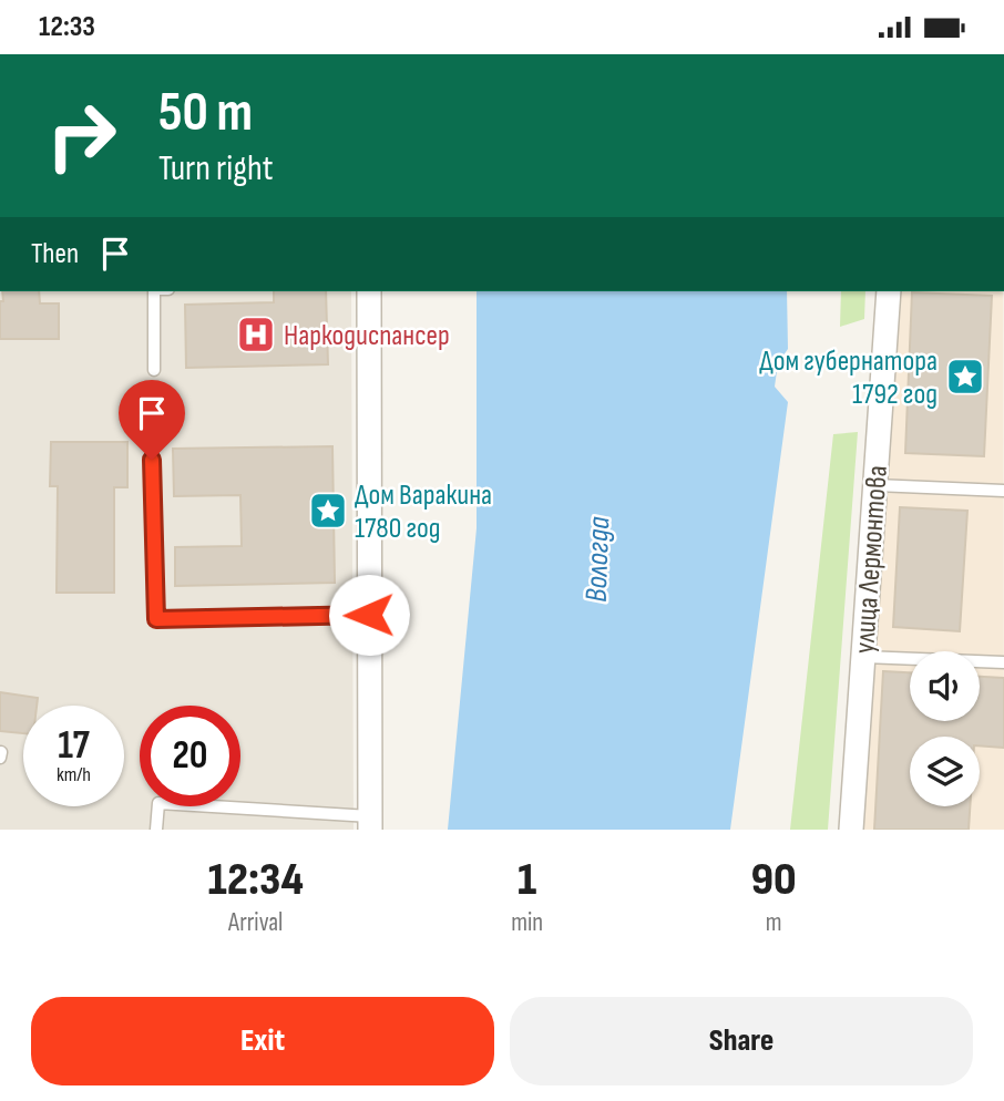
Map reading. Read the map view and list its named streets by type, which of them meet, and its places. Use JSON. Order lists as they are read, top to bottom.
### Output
{
  "streets": {
    "street": ["улица Лермонтова"]
  },
  "water": ["Вологда"],
  "places": {
    "hospital": ["Наркодиспансер"],
    "place": ["Дом губернатора 1792 год", "Дом Варакина 1780 год"]
  },
  "page": {
    "status": "12:33",
    "turn": ["50 m", "Turn right"],
    "then": "Then",
    "speed": "17 km/h",
    "limit": "20",
    "eta": [
      "12:34",
      "Arrival",
      "1",
      "min",
      "90",
      "m"
    ],
    "buttons": ["Exit", "Share"]
  }
}
